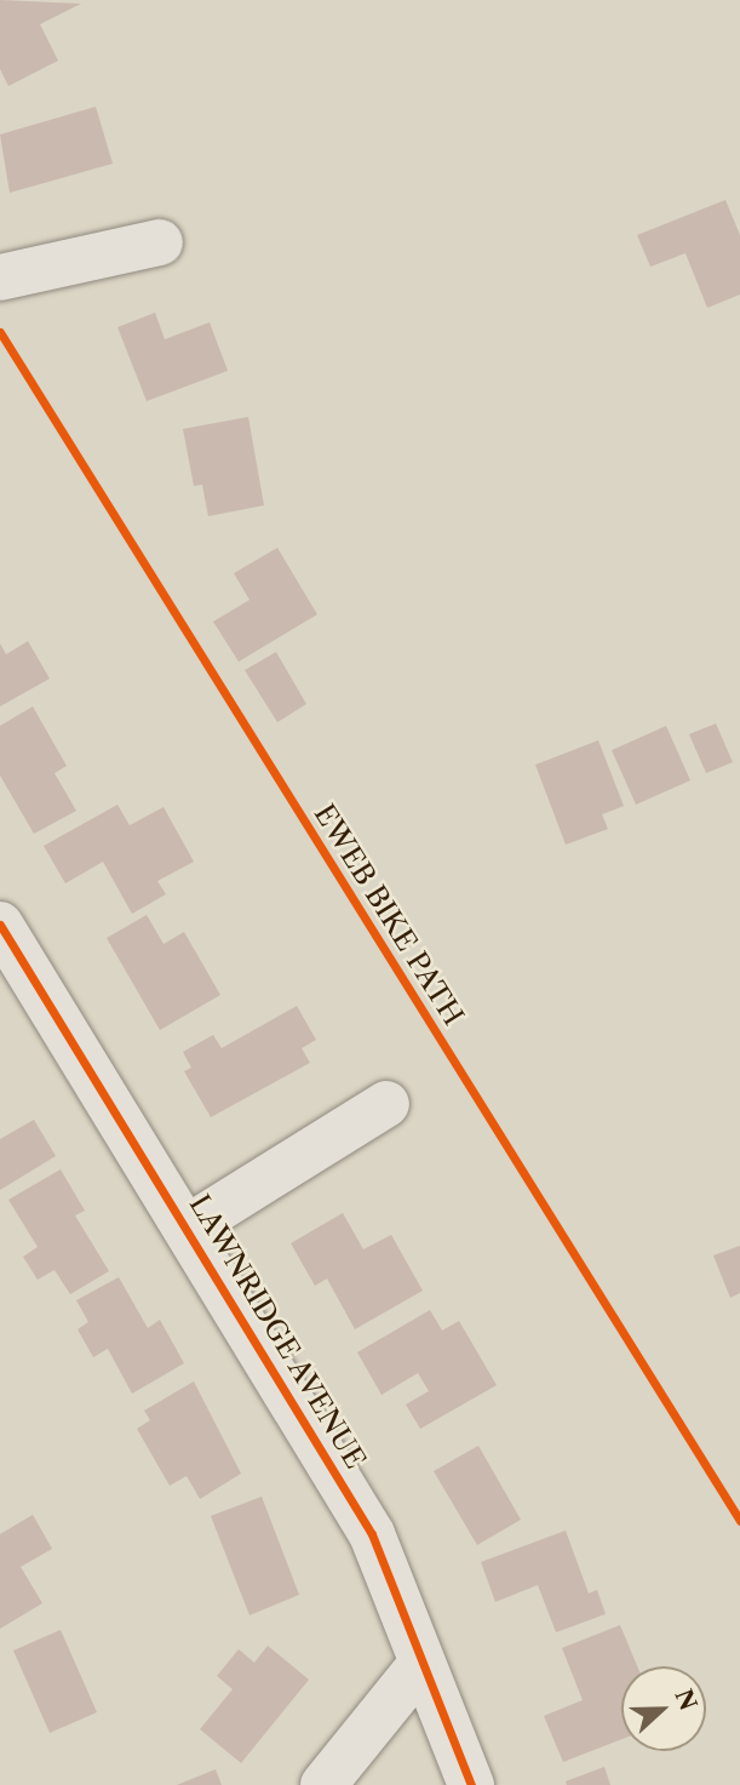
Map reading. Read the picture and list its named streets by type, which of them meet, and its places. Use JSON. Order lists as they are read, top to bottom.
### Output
{
  "streets": {
    "street": ["LAWNRIDGE AVENUE"],
    "cycle path": ["EWEB BIKE PATH"]
  },
  "north": "right"
}
